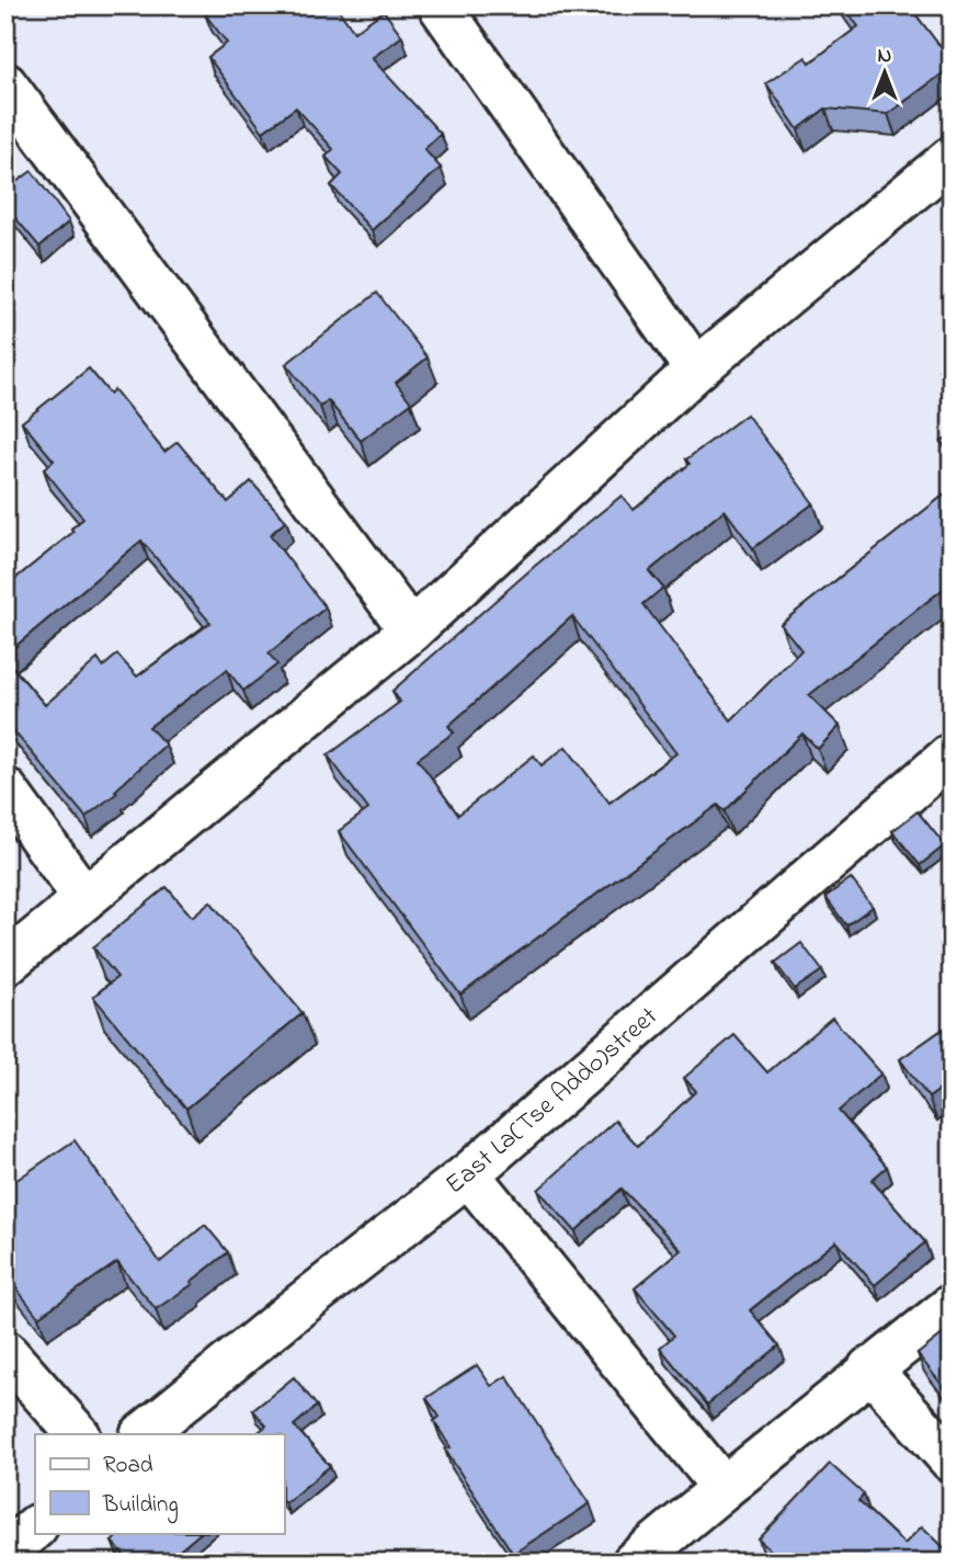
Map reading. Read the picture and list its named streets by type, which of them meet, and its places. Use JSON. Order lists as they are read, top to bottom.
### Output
{
  "streets": {
    "street": ["East La(Tse Addo)street"]
  },
  "legend": ["Road", "Building"],
  "north": "top"
}
